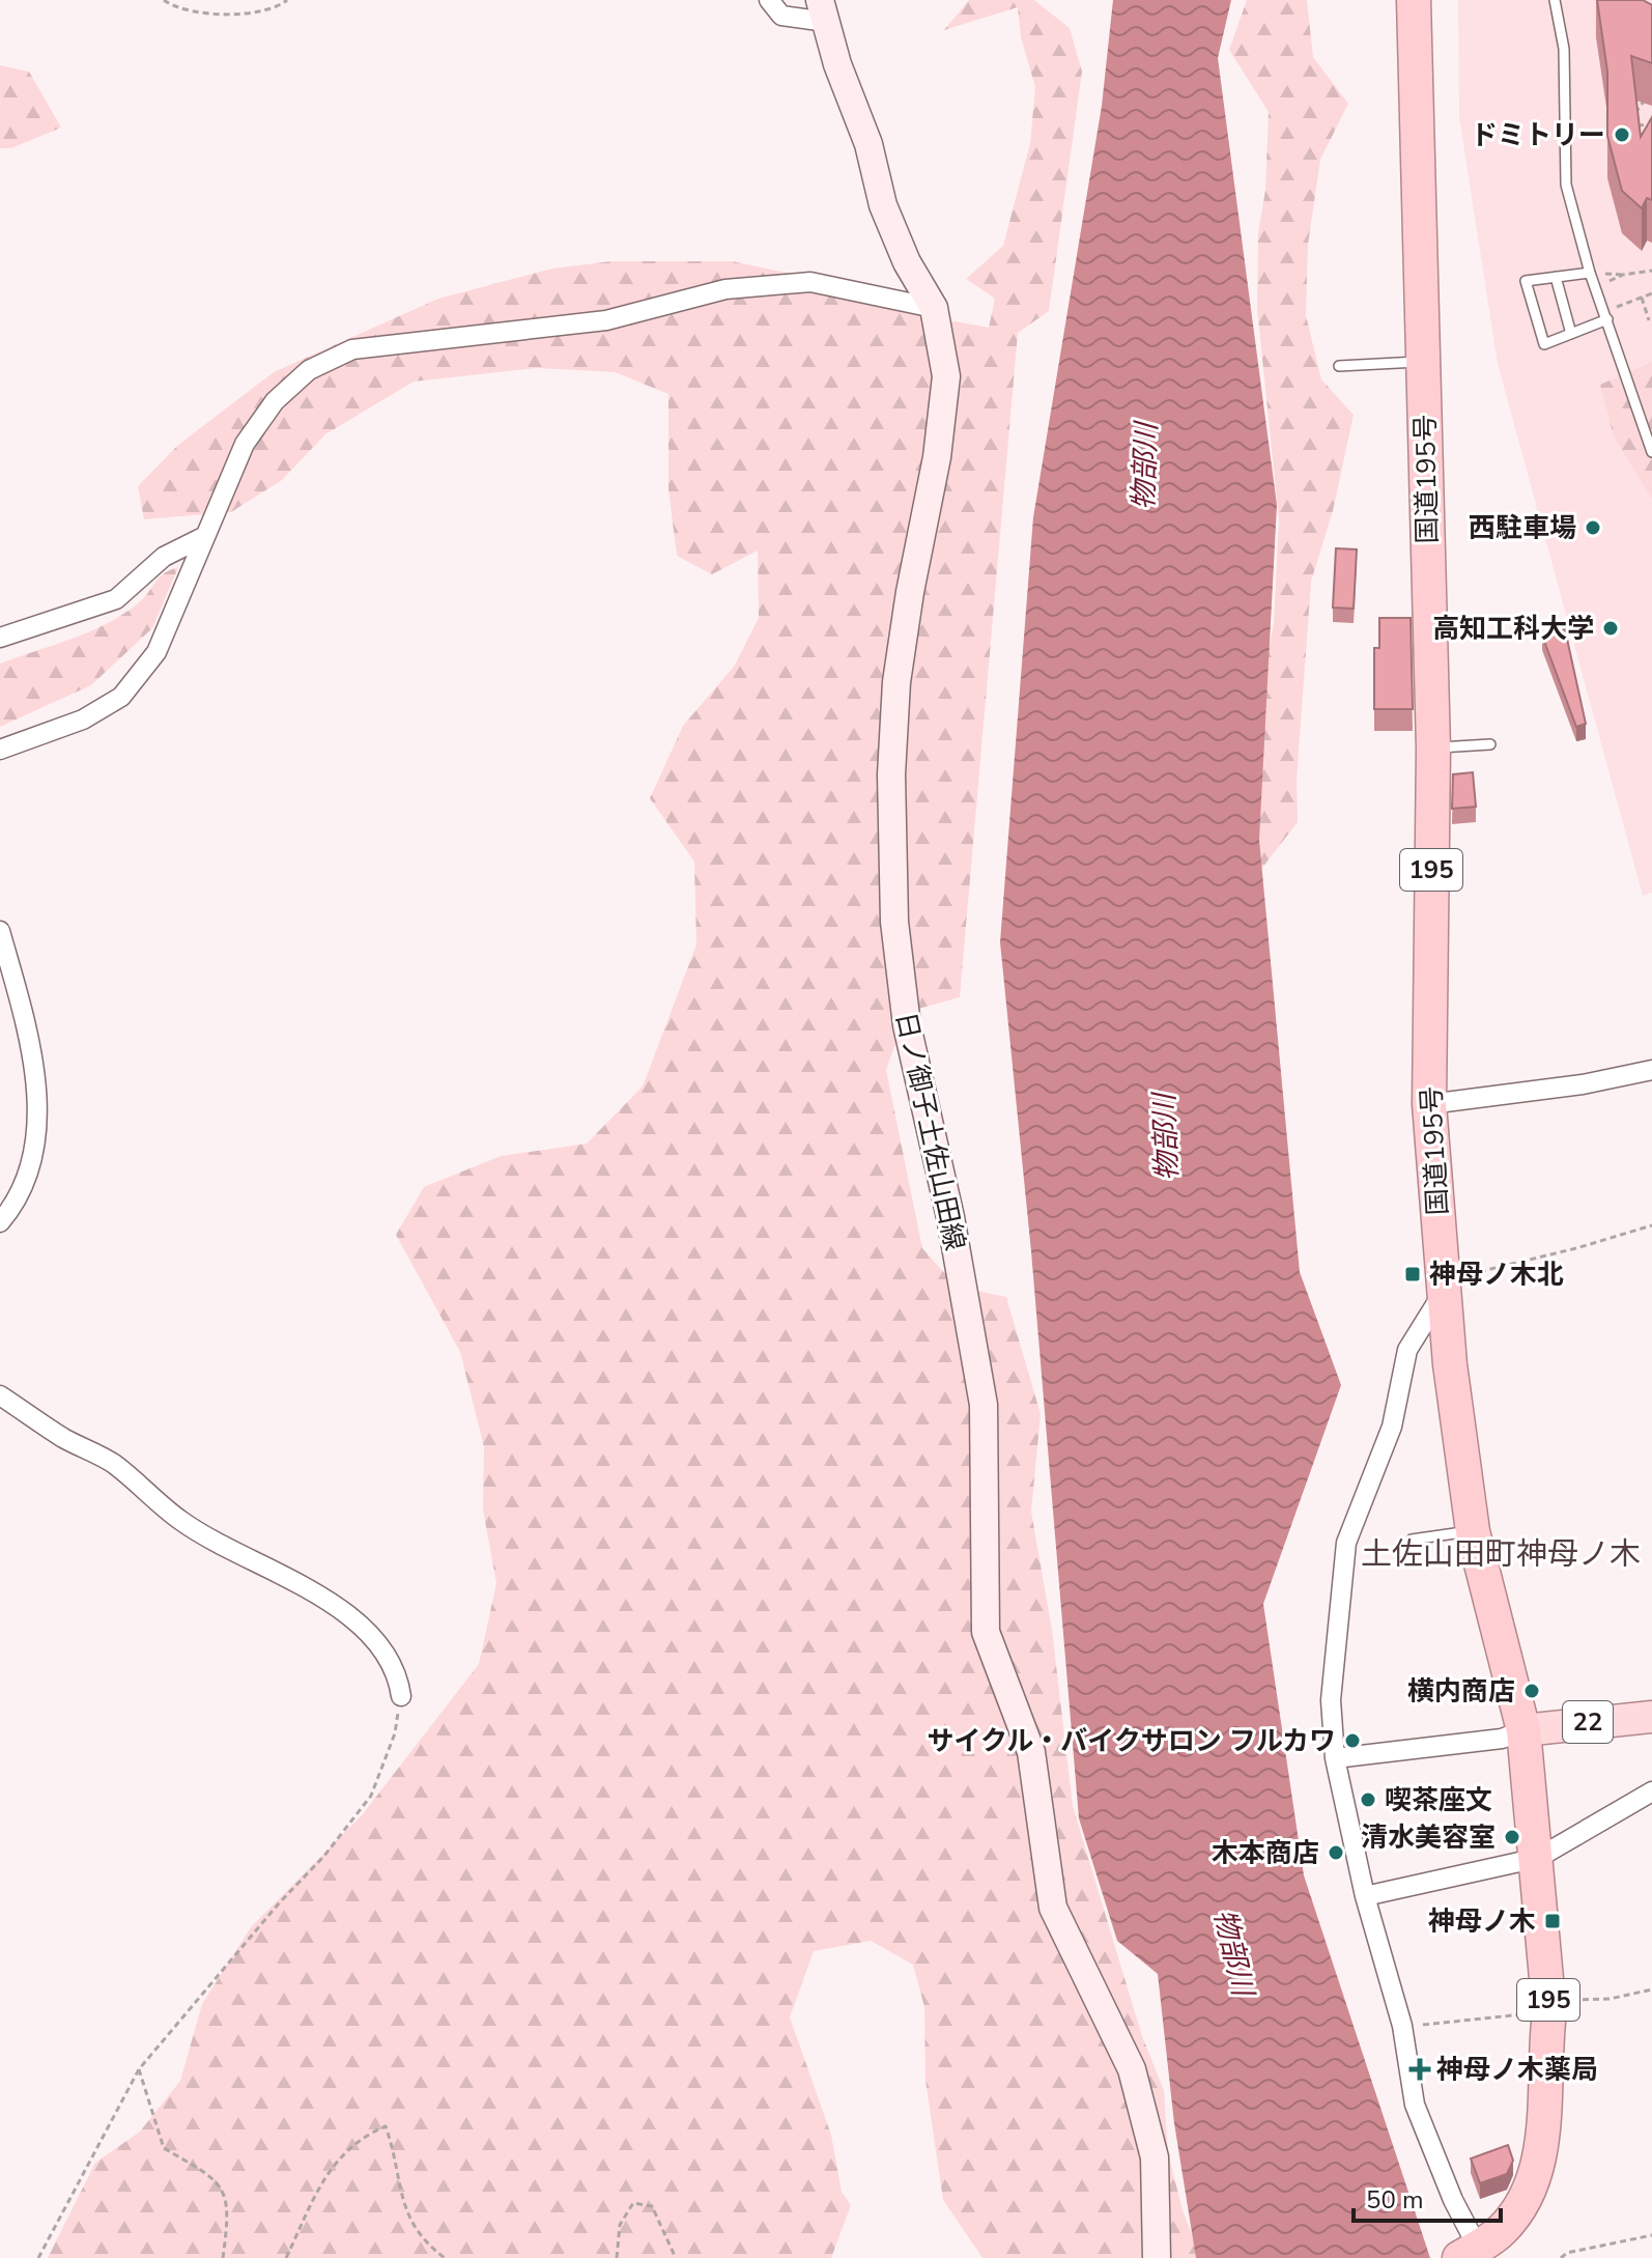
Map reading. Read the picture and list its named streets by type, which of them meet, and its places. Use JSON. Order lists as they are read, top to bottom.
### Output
{
  "streets": {
    "highway": ["国道195号", "195"],
    "main road": ["日ノ御子土佐山田線", "22"]
  },
  "crossings": [
    ["国道195号", "22"]
  ],
  "districts": ["土佐山田町神母ノ木"],
  "water": ["物部川"],
  "places": {
    "other": [
      "ドミトリー",
      "西駐車場",
      "高知工科大学",
      "横内商店",
      "サイクル・バイクサロン フルカワ",
      "喫茶座文",
      "清水美容室",
      "木本商店"
    ],
    "transit": ["神母ノ木北", "神母ノ木"],
    "health": ["神母ノ木薬局"]
  },
  "scale_bar": "50 m"
}
